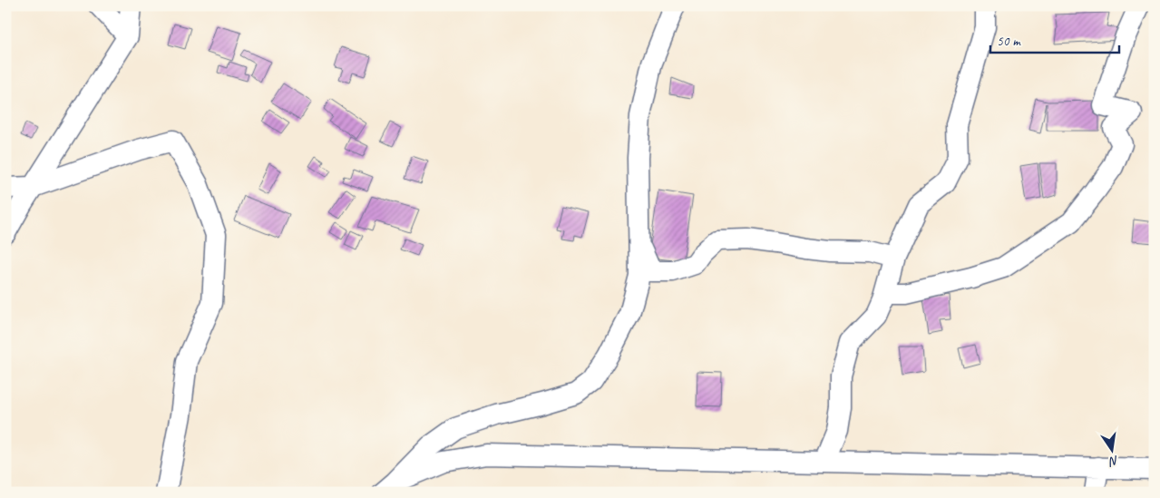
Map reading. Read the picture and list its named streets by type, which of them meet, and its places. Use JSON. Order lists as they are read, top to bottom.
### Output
{
  "scale_bar": "50 m",
  "north": "bottom"
}
